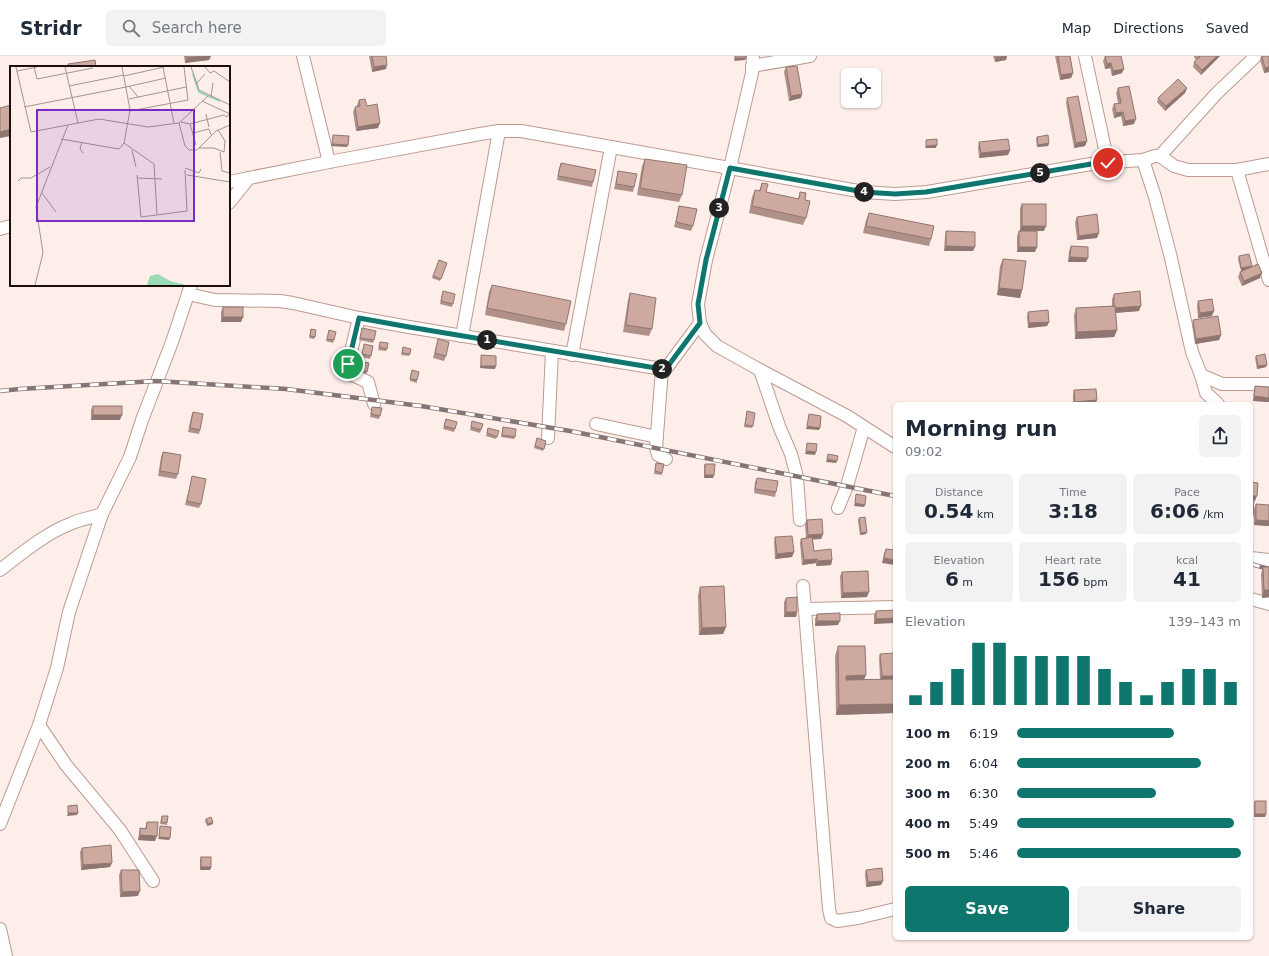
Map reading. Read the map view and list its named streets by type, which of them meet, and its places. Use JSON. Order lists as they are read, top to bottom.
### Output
{
  "page": {
    "header": "Stridr",
    "search": "Search here",
    "nav": ["Map", "Directions", "Saved"],
    "pins": [
      "5",
      "4",
      "3",
      "1",
      "2"
    ],
    "heading": ["Morning run", "09:02"],
    "stats": [
      ["Distance", "0.54 km"],
      ["Time", "3:18"],
      ["Pace", "6:06 /km"],
      ["Elevation", "6 m"],
      ["Heart rate", "156 bpm"],
      ["kcal", "41"]
    ],
    "chart": ["Elevation", "139–143 m"],
    "list": [
      {
        "name": "100 m",
        "note": "6:19"
      },
      {
        "name": "200 m",
        "note": "6:04"
      },
      {
        "name": "300 m",
        "note": "6:30"
      },
      {
        "name": "400 m",
        "note": "5:49"
      },
      {
        "name": "500 m",
        "note": "5:46"
      }
    ],
    "buttons": ["Save", "Share"]
  }
}
